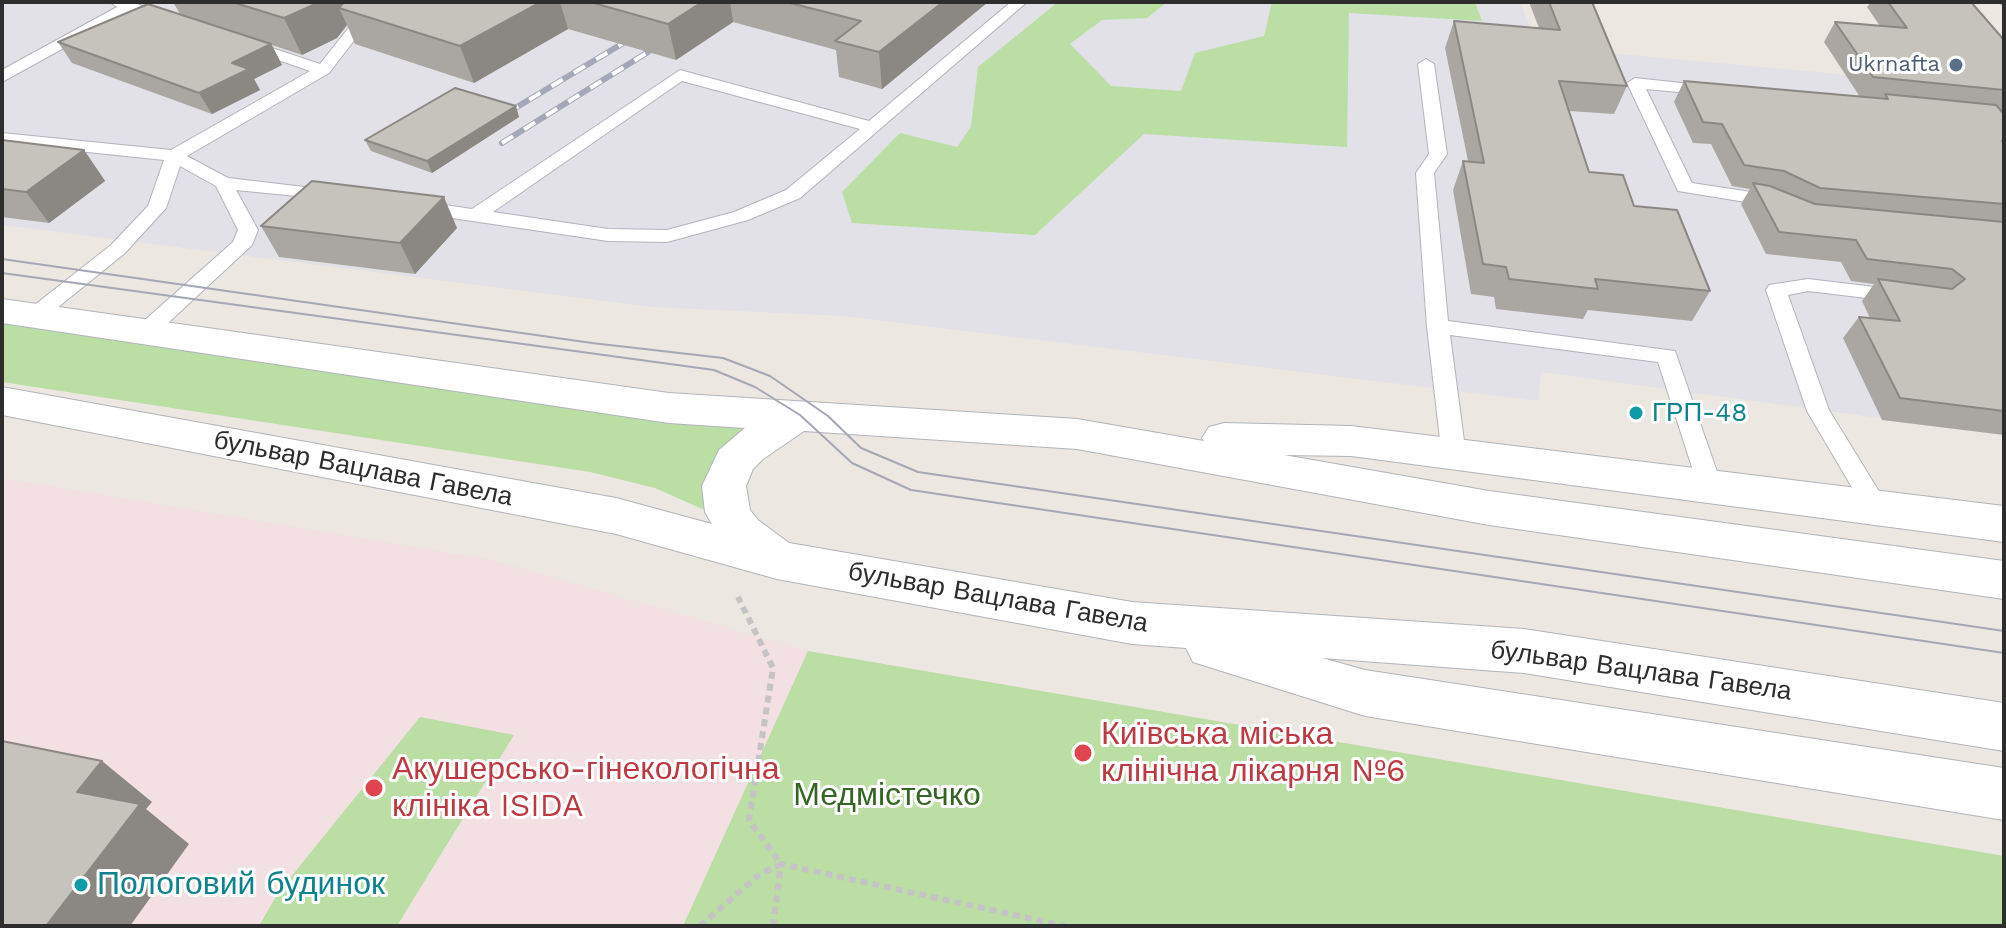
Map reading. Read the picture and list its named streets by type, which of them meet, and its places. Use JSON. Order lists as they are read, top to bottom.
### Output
{
  "streets": {
    "main road": ["бульвар Вацлава Гавела"]
  },
  "parks": ["Медмістечко"],
  "places": [
    "Ukrnafta",
    "ГРП-48",
    "Київська міська клінічна лікарня №6",
    "Акушерсько-гінекологічна клініка ISIDA",
    "Пологовий будинок"
  ]
}
